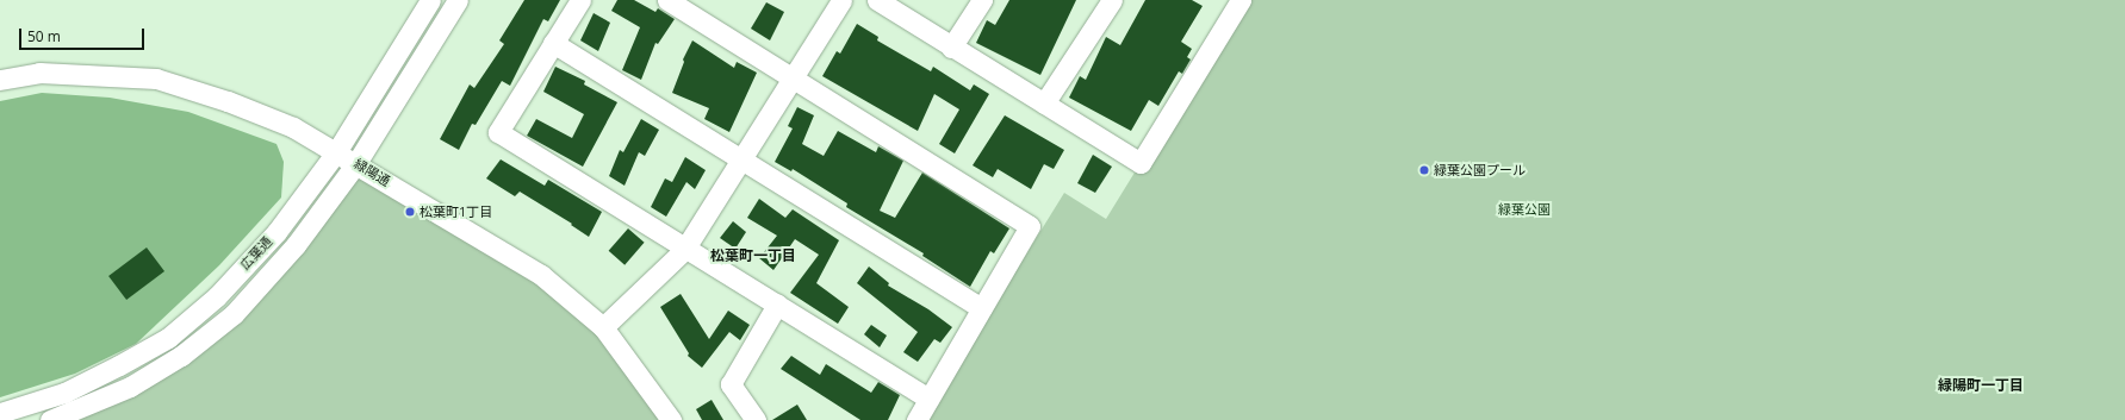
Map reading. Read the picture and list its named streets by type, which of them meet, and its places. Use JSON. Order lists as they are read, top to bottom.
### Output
{
  "streets": {
    "street": ["緑陽通", "広葉通"]
  },
  "crossings": [
    ["緑陽通", "広葉通"]
  ],
  "districts": ["松葉町一丁目", "緑陽町一丁目"],
  "parks": ["緑葉公園"],
  "places": ["緑葉公園プール", "松葉町1丁目"],
  "scale_bar": "50 m"
}
